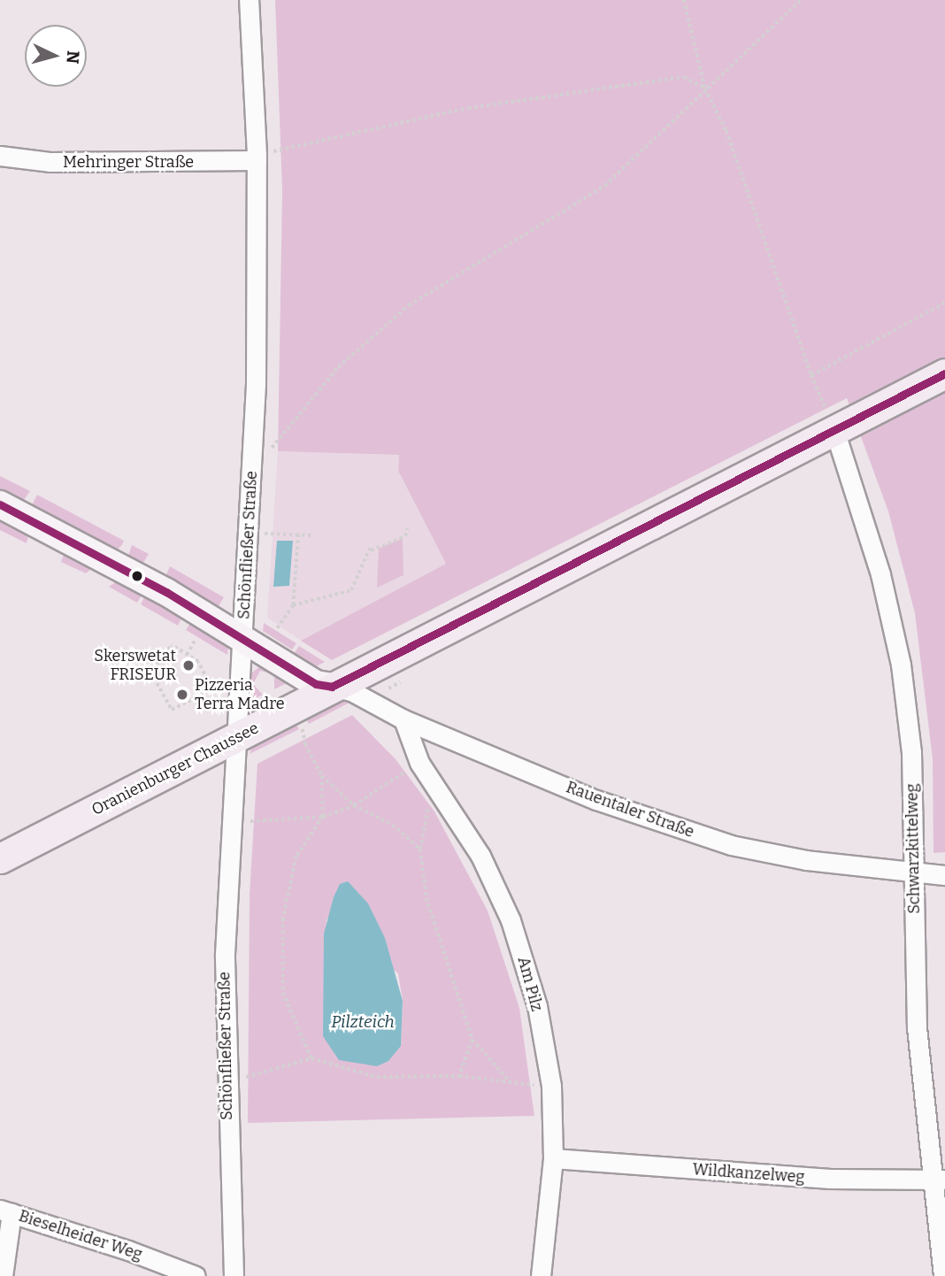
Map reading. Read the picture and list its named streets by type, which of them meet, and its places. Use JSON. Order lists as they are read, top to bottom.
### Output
{
  "streets": {
    "main road": ["Oranienburger Chaussee"],
    "street": [
      "Mehringer Straße",
      "Schönfließer Straße",
      "Rauentaler Straße",
      "Schwarzkittelweg",
      "Am Pilz",
      "Wildkanzelweg",
      "Bieselheider Weg"
    ]
  },
  "crossings": [
    ["Mehringer Straße", "Schönfließer Straße"],
    ["Schönfließer Straße", "Oranienburger Chaussee"],
    ["Oranienburger Chaussee", "Rauentaler Straße"],
    ["Oranienburger Chaussee", "Schwarzkittelweg"],
    ["Rauentaler Straße", "Schwarzkittelweg"],
    ["Rauentaler Straße", "Am Pilz"],
    ["Schwarzkittelweg", "Wildkanzelweg"],
    ["Am Pilz", "Wildkanzelweg"]
  ],
  "water": ["Pilzteich"],
  "places": ["Skerswetat FRISEUR", "Pizzeria Terra Madre"],
  "north": "right"
}
